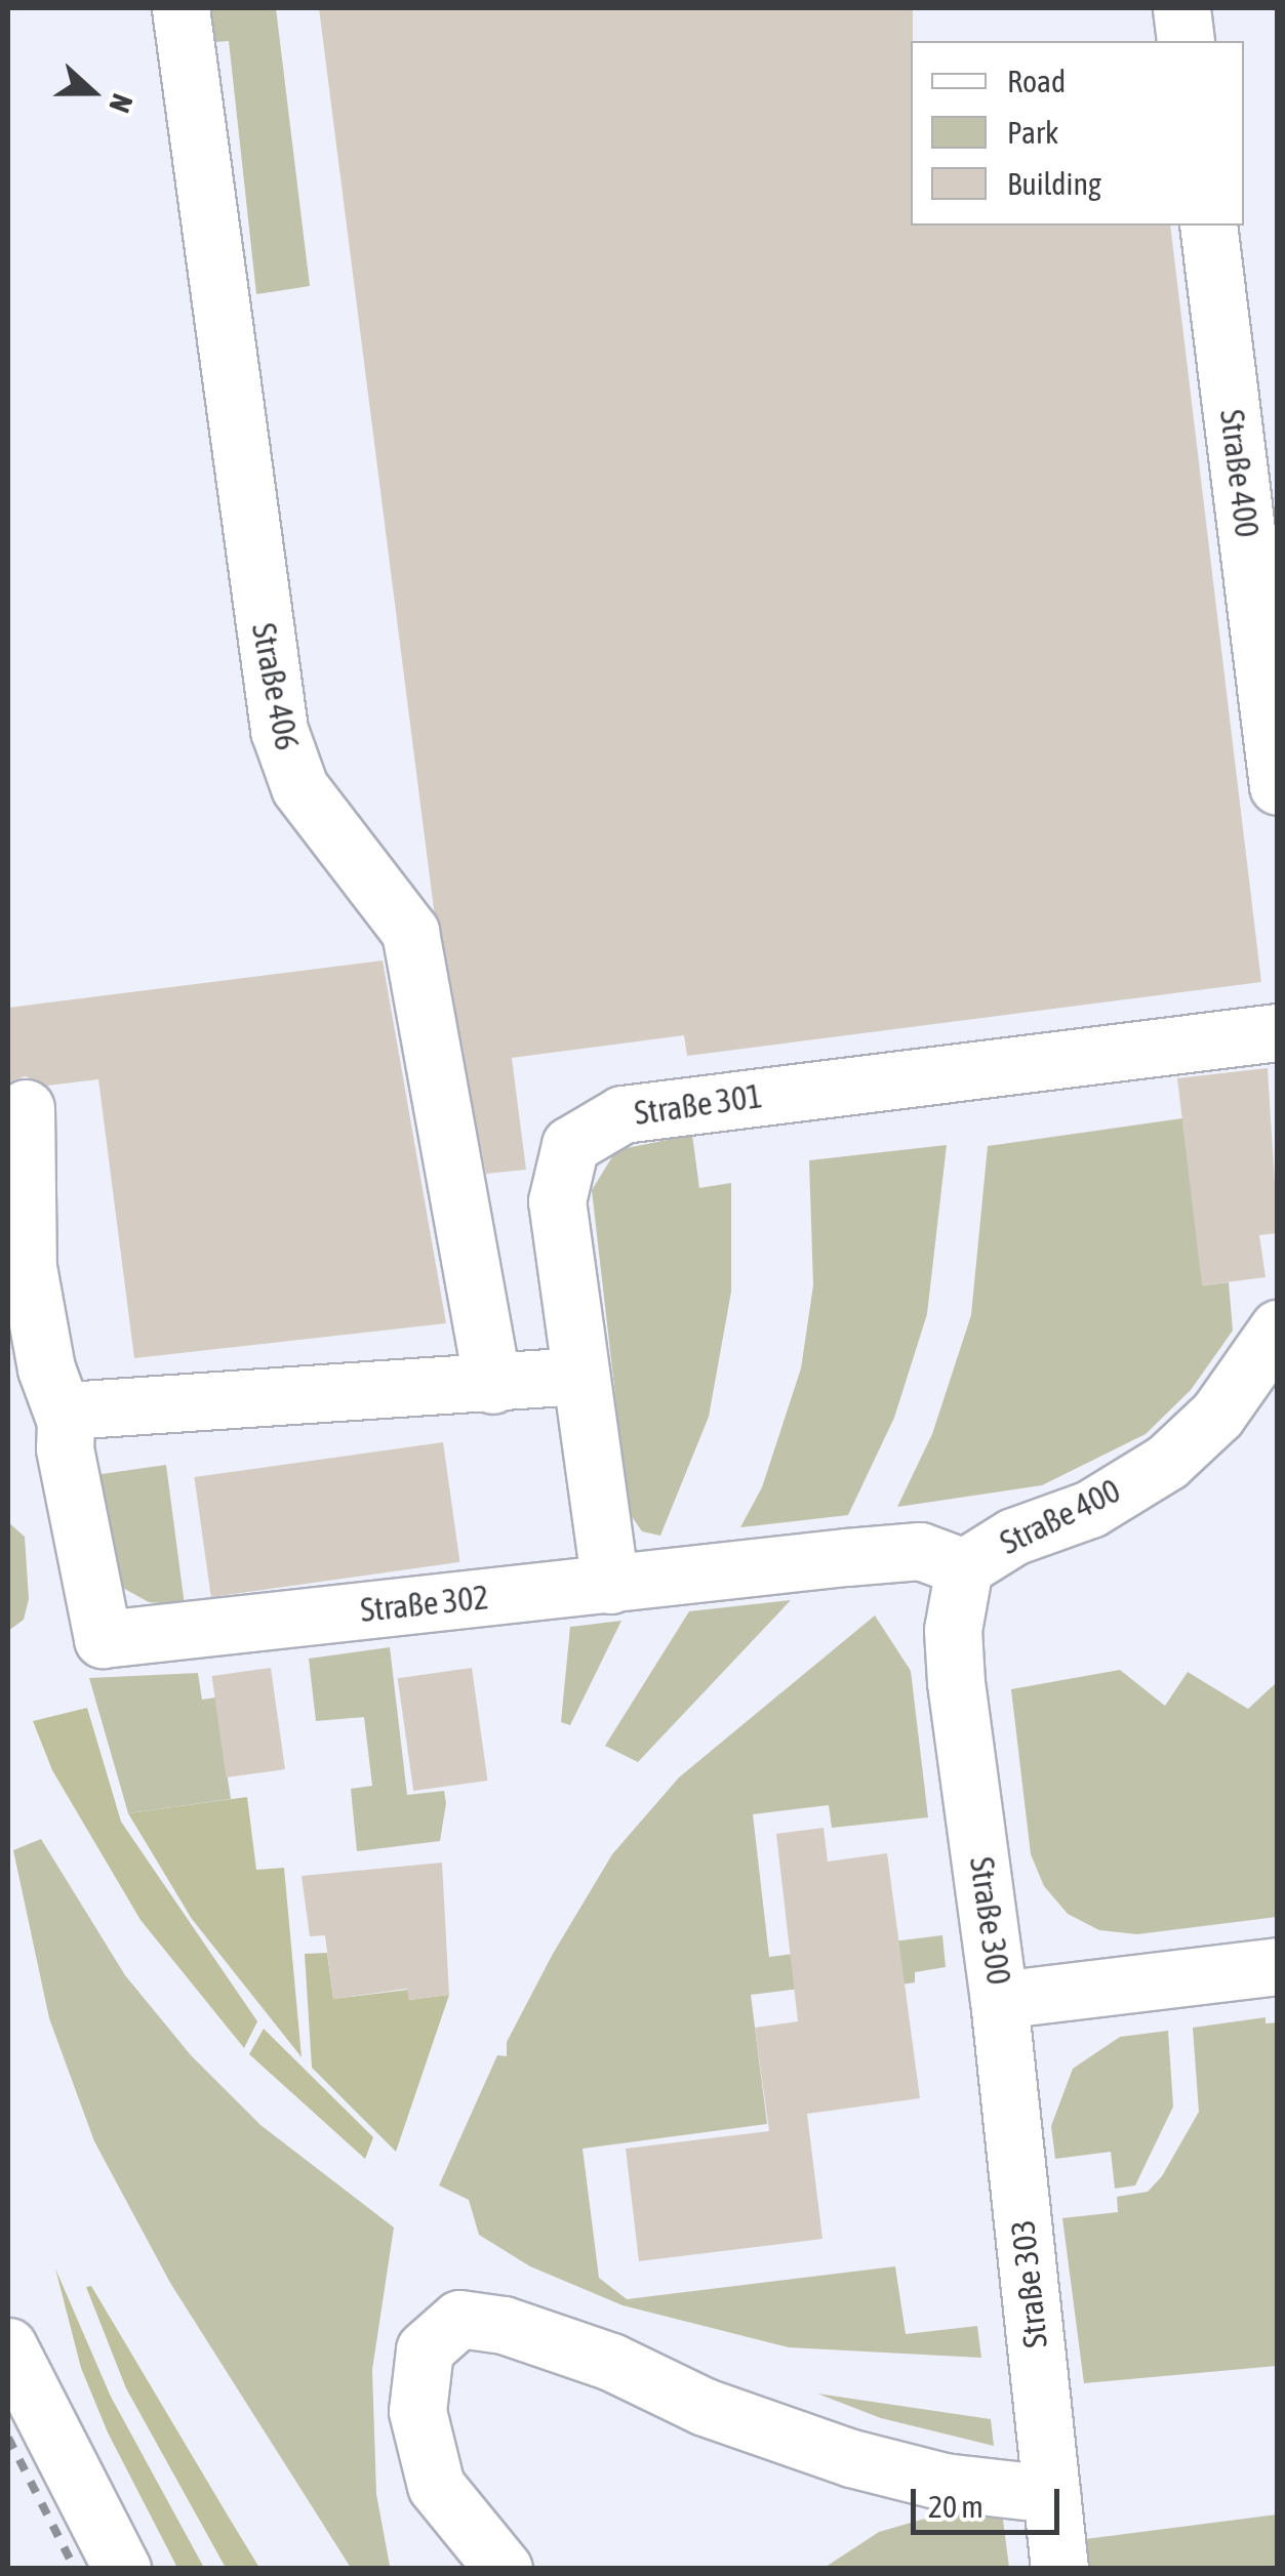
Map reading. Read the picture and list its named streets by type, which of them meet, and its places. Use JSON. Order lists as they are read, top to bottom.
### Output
{
  "streets": {
    "street": [
      "Straße 400",
      "Straße 406",
      "Straße 301",
      "Straße 302",
      "Straße 300",
      "Straße 303"
    ]
  },
  "crossings": [
    ["Straße 400", "Straße 302"],
    ["Straße 400", "Straße 300"],
    ["Straße 301", "Straße 302"],
    ["Straße 302", "Straße 300"],
    ["Straße 300", "Straße 303"]
  ],
  "legend": ["Road", "Park", "Building"],
  "scale_bar": "20 m",
  "north": "right"
}
